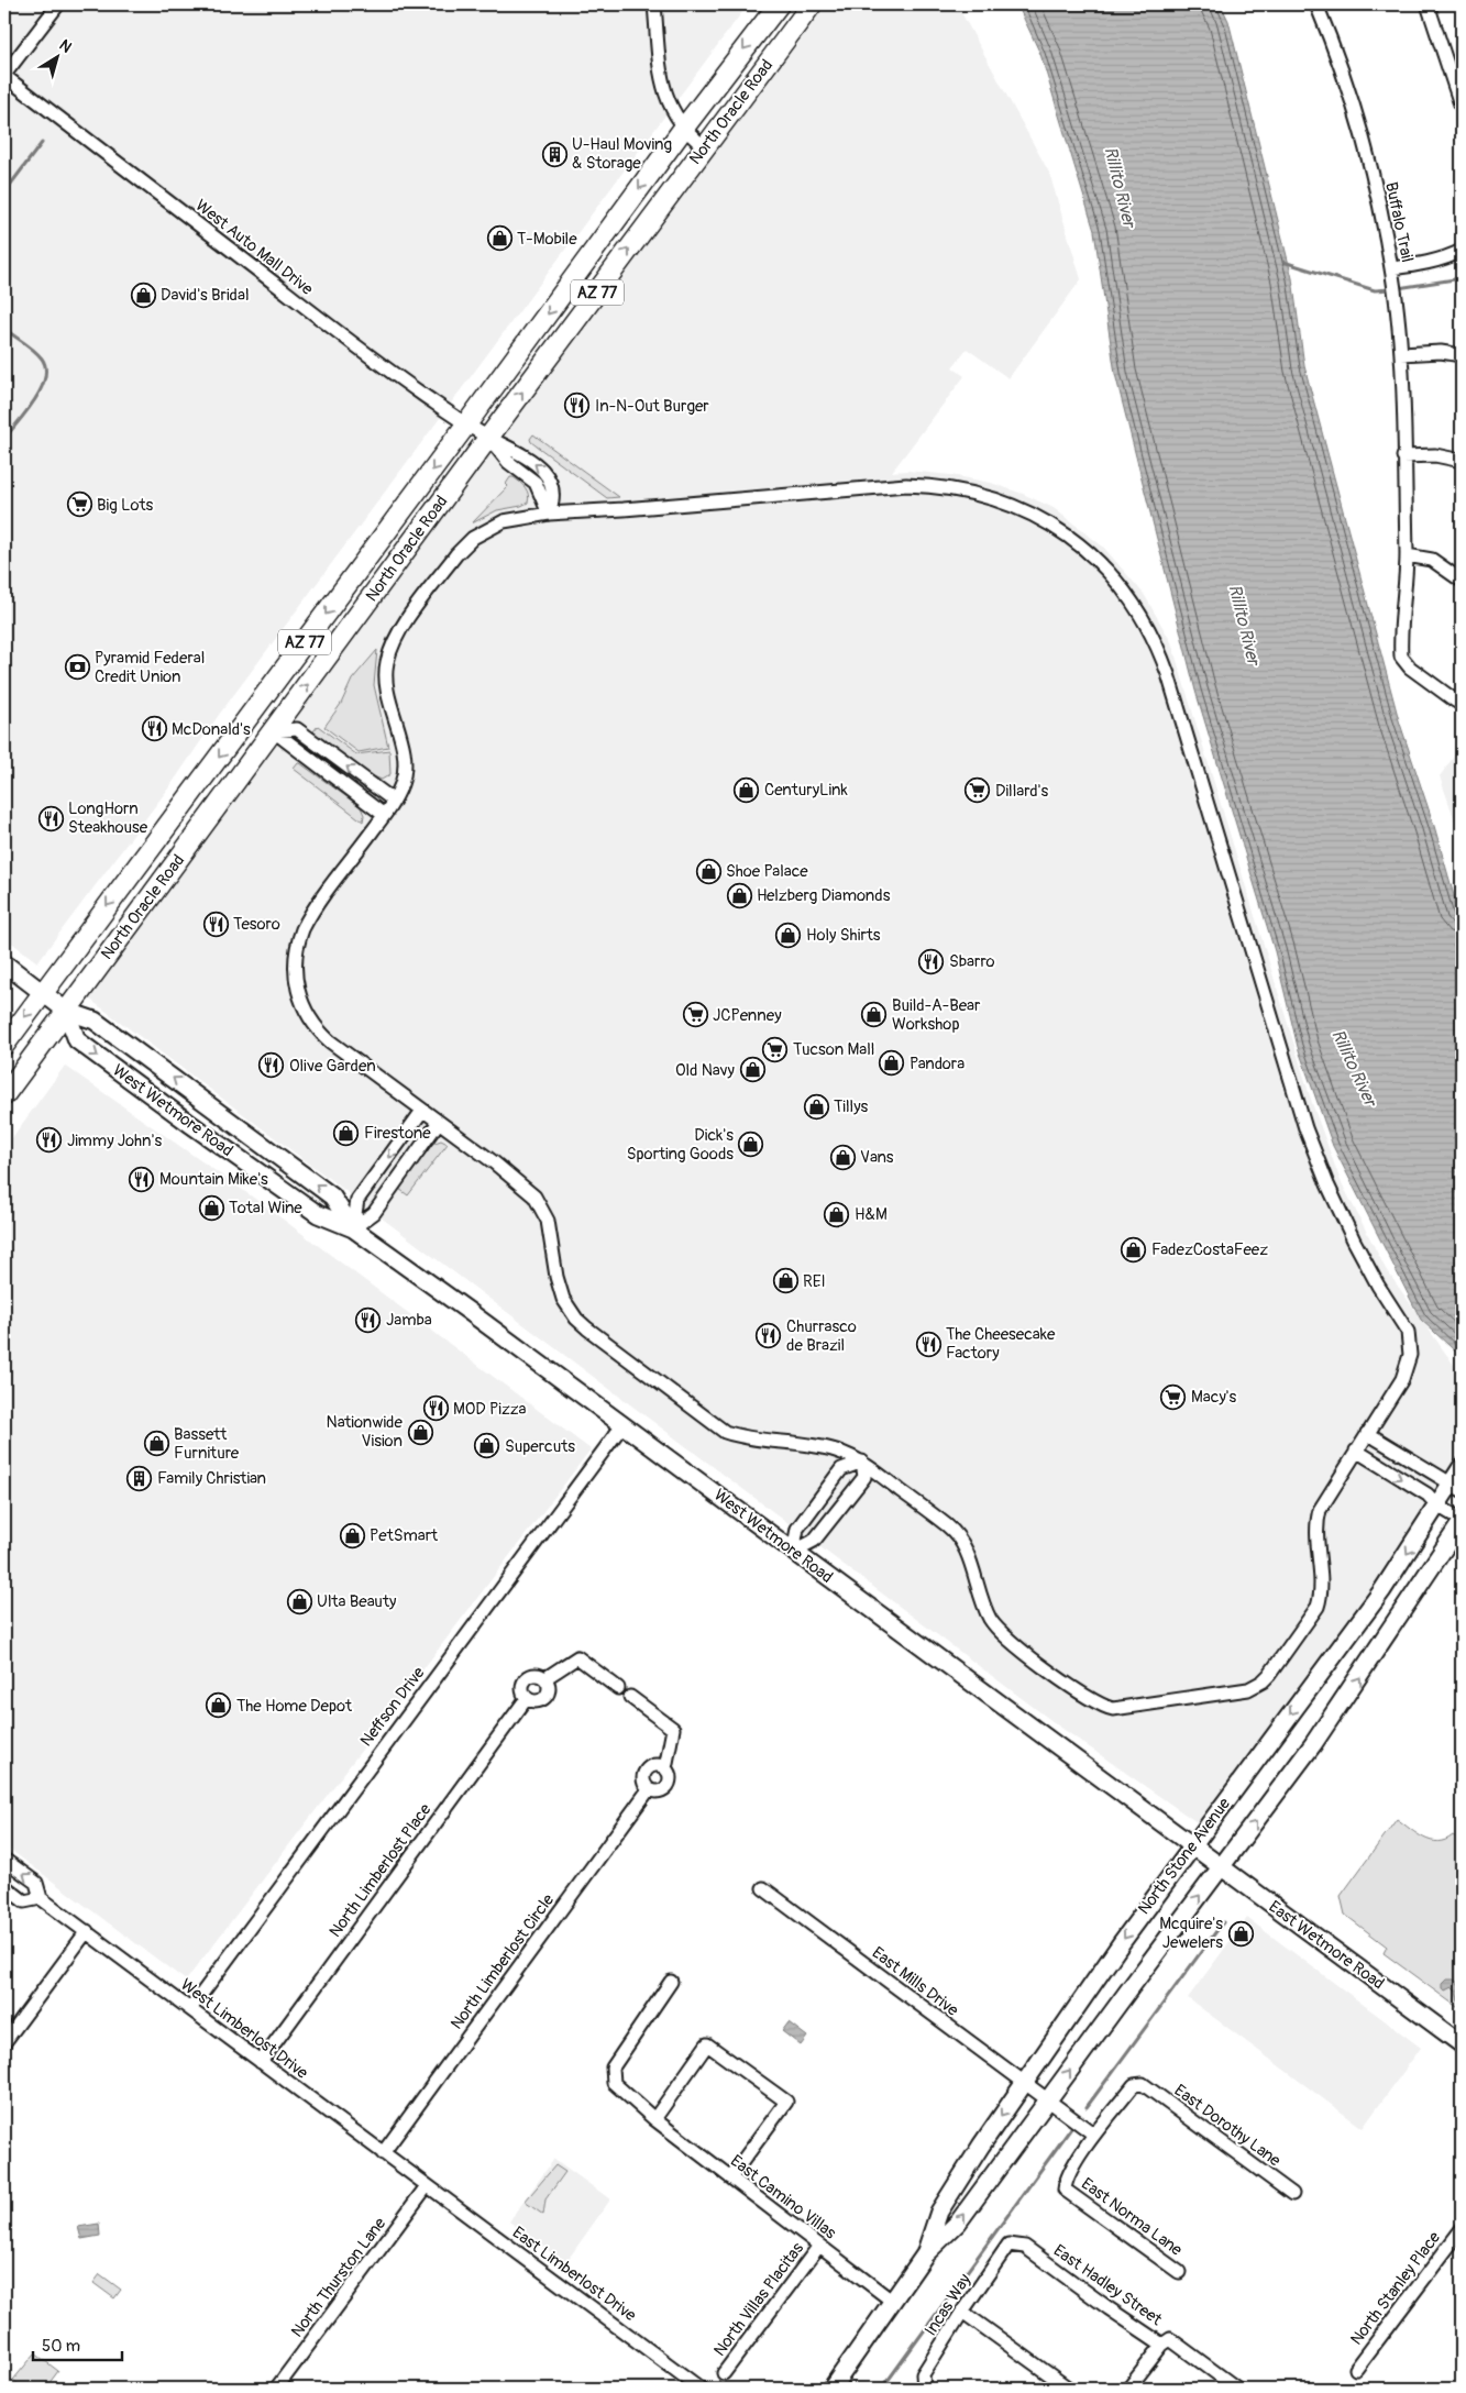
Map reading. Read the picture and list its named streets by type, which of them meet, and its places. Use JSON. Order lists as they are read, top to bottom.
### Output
{
  "streets": {
    "highway": ["North Oracle Road", "AZ 77"],
    "main road": ["West Wetmore Road", "North Stone Avenue", "East Wetmore Road"],
    "street": [
      "Buffalo Trail",
      "West Auto Mall Drive",
      "Neffson Drive",
      "North Limberlost Place",
      "North Limberlost Circle",
      "East Mills Drive",
      "West Limberlost Drive",
      "East Dorothy Lane",
      "East Camino Villas",
      "East Norma Lane",
      "East Limberlost Drive",
      "North Thurston Lane",
      "East Hadley Street",
      "North Stanley Place",
      "North Villas Placitas",
      "Incas Way"
    ]
  },
  "crossings": [
    ["North Oracle Road", "West Auto Mall Drive"],
    ["North Oracle Road", "West Wetmore Road"],
    ["West Wetmore Road", "Neffson Drive"],
    ["West Wetmore Road", "North Stone Avenue"],
    ["West Wetmore Road", "East Wetmore Road"],
    ["Neffson Drive", "West Limberlost Drive"],
    ["North Stone Avenue", "East Wetmore Road"],
    ["North Stone Avenue", "East Mills Drive"],
    ["North Stone Avenue", "East Camino Villas"],
    ["North Limberlost Place", "West Limberlost Drive"],
    ["North Limberlost Circle", "West Limberlost Drive"],
    ["East Mills Drive", "East Dorothy Lane"],
    ["East Mills Drive", "East Norma Lane"],
    ["West Limberlost Drive", "East Limberlost Drive"],
    ["West Limberlost Drive", "North Thurston Lane"],
    ["East Dorothy Lane", "East Norma Lane"],
    ["East Camino Villas", "North Villas Placitas"],
    ["East Limberlost Drive", "North Thurston Lane"],
    ["East Hadley Street", "Incas Way"]
  ],
  "water": ["Rillito River"],
  "places": {
    "building": ["U-Haul Moving & Storage", "Family Christian"],
    "shop": [
      "T-Mobile",
      "David's Bridal",
      "CenturyLink",
      "Shoe Palace",
      "Helzberg Diamonds",
      "Holy Shirts",
      "Build-A-Bear Workshop",
      "Pandora",
      "Old Navy",
      "Tillys",
      "Firestone",
      "Dick's Sporting Goods",
      "Vans",
      "Total Wine",
      "H&M",
      "FadezCostaFeez",
      "REI",
      "Nationwide Vision",
      "Bassett Furniture",
      "Supercuts",
      "PetSmart",
      "Ulta Beauty",
      "The Home Depot",
      "Mcquire's Jewelers"
    ],
    "restaurant": [
      "In-N-Out Burger",
      "McDonald's",
      "LongHorn Steakhouse",
      "Tesoro",
      "Sbarro",
      "Olive Garden",
      "Jimmy John's",
      "Mountain Mike's",
      "Jamba",
      "Churrasco de Brazil",
      "The Cheesecake Factory",
      "MOD Pizza"
    ],
    "supermarket": [
      "Big Lots",
      "Dillard's",
      "JCPenney",
      "Tucson Mall",
      "Macy's"
    ],
    "bank": ["Pyramid Federal Credit Union"]
  },
  "scale_bar": "50 m",
  "north": "top right"
}
